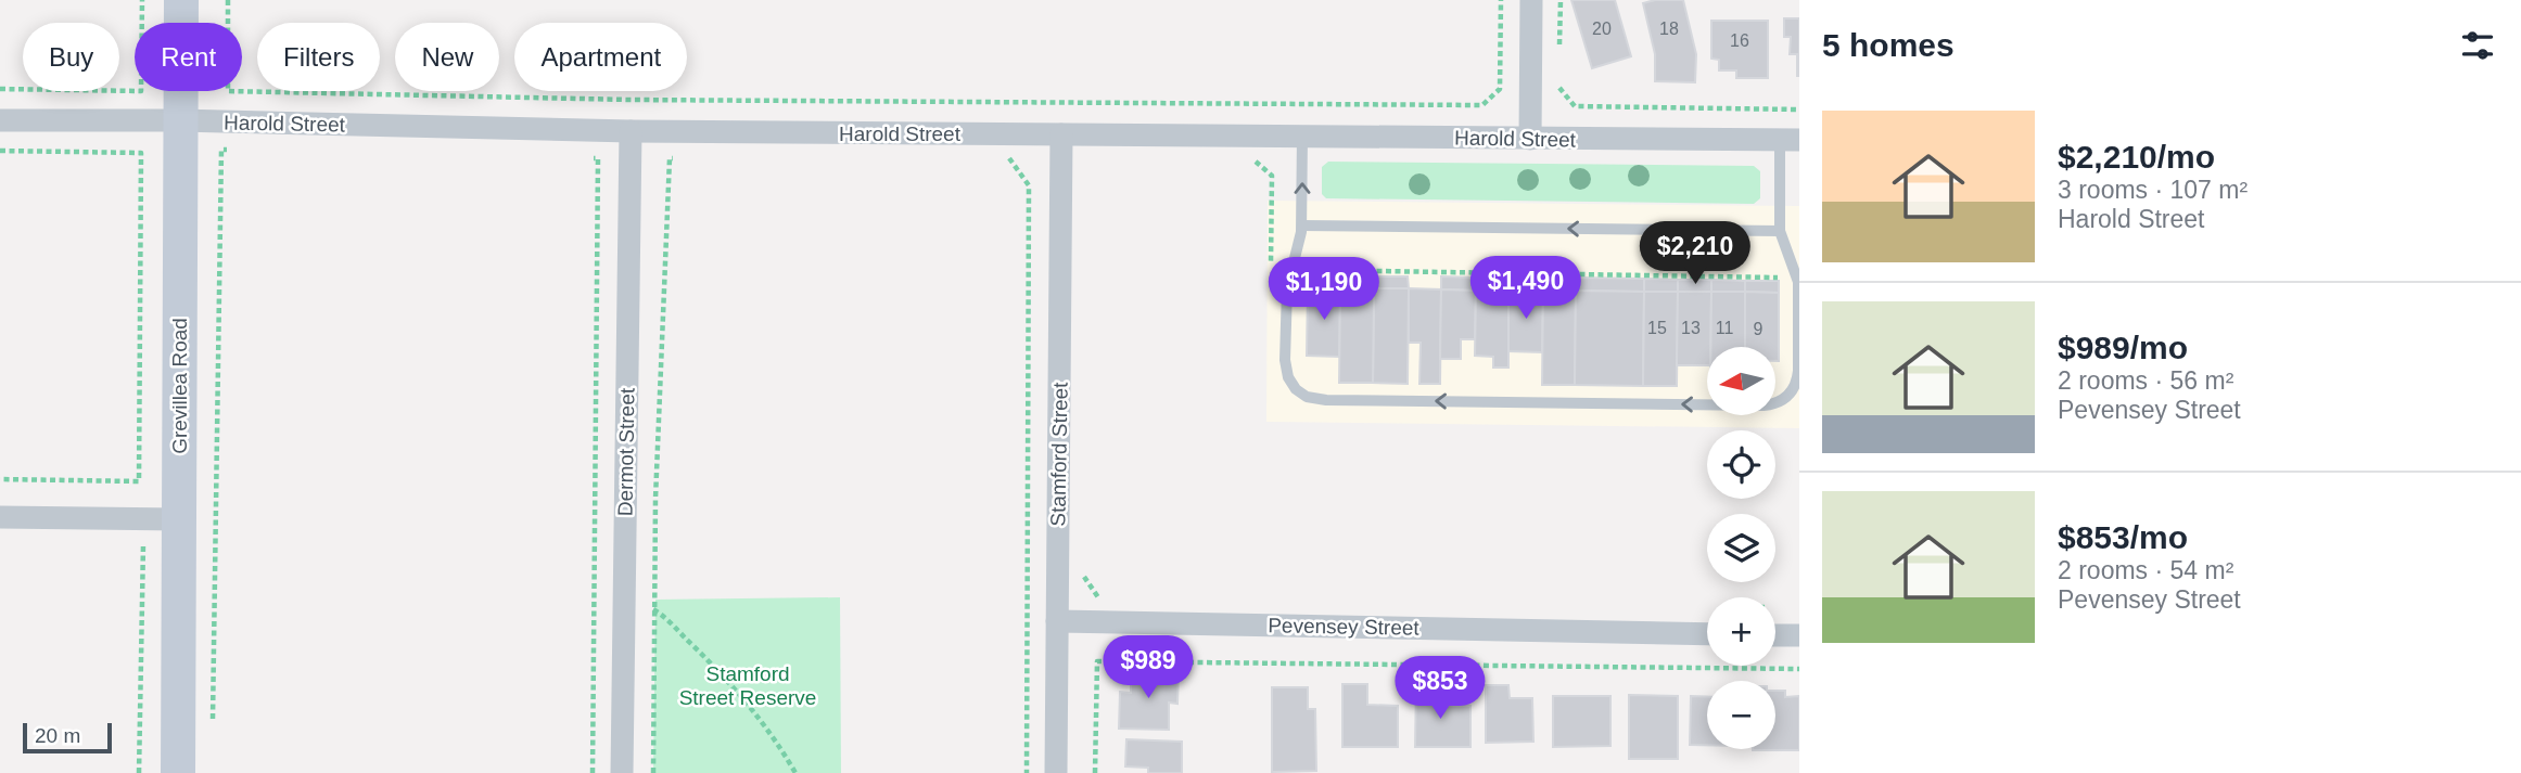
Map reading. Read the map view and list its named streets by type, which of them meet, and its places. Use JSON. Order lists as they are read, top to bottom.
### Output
{
  "streets": {
    "street": [
      "Harold Street",
      "Grevillea Road",
      "Dermot Street",
      "Stamford Street",
      "Pevensey Street"
    ]
  },
  "crossings": [
    ["Harold Street", "Grevillea Road"],
    ["Harold Street", "Dermot Street"],
    ["Harold Street", "Stamford Street"],
    ["Stamford Street", "Pevensey Street"]
  ],
  "parks": ["Stamford Street Reserve"],
  "house_numbers": [
    "20",
    "18",
    "16",
    "15",
    "13",
    "11",
    "9"
  ],
  "scale_bar": "20 m",
  "north": "left",
  "page": {
    "heading": "5 homes",
    "chip": [
      "Buy",
      "Rent",
      "Filters",
      "New",
      "Apartment"
    ],
    "list": [
      {
        "name": "$2,210/mo",
        "note": "3 rooms · 107 m² · Harold Street"
      },
      {
        "name": "$989/mo",
        "note": "2 rooms · 56 m² · Pevensey Street"
      },
      {
        "name": "$853/mo",
        "note": "2 rooms · 54 m² · Pevensey Street"
      }
    ],
    "price": [
      "$2,210",
      "$1,490",
      "$1,190",
      "$989",
      "$853"
    ],
    "map_buttons": ["+", "−"],
    "scale": "20 m"
  }
}
